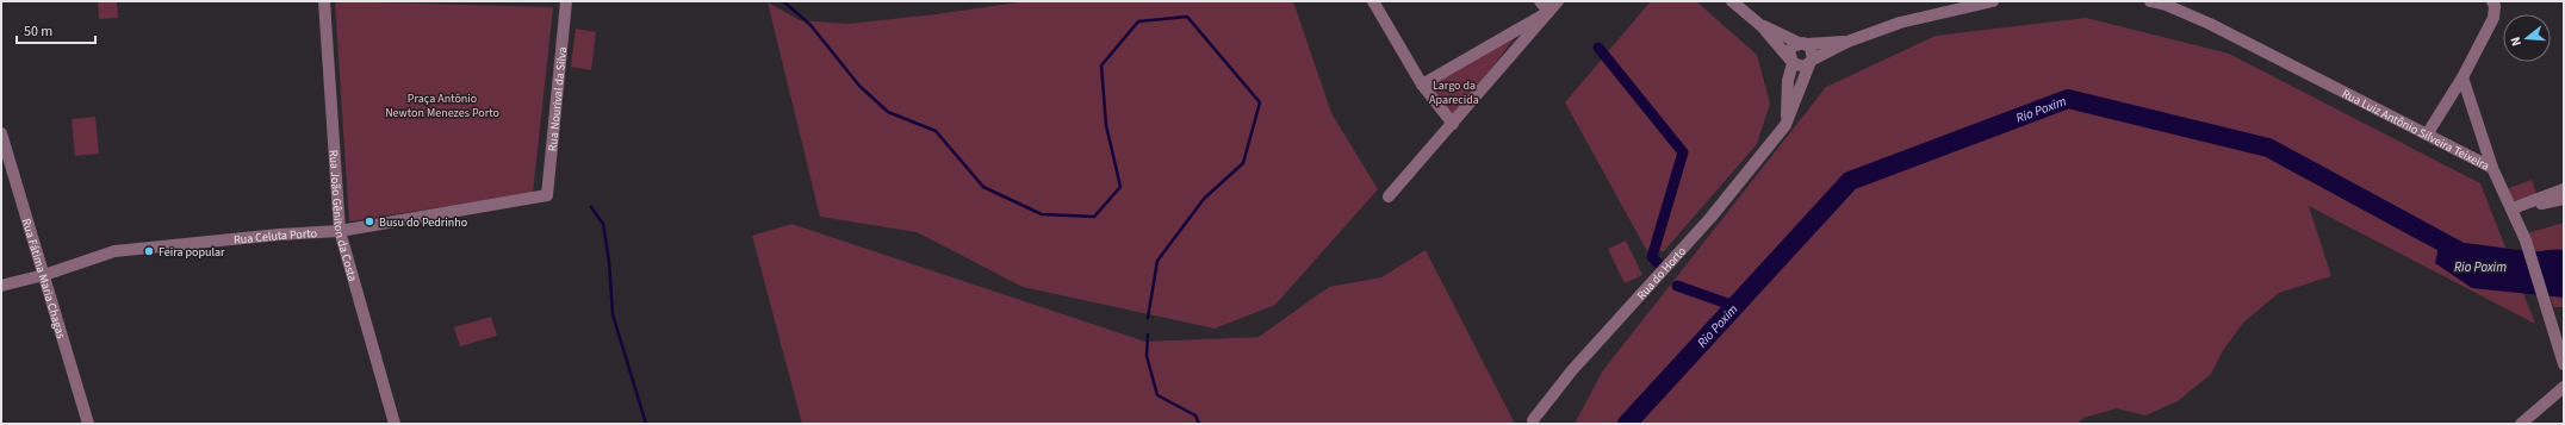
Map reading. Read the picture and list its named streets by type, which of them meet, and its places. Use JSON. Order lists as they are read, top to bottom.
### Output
{
  "streets": {
    "street": [
      "Rua Nourival da Silva",
      "Rua Luiz Antônio Silveira Teixeira",
      "Rua João Gêniton da Costa",
      "Rua Celuta Porto",
      "Rua do Horto",
      "Rua Fátima Maria Chagas"
    ]
  },
  "crossings": [
    ["Rua Nourival da Silva", "Rua Celuta Porto"],
    ["Rua João Gêniton da Costa", "Rua Celuta Porto"],
    ["Rua Celuta Porto", "Rua Fátima Maria Chagas"]
  ],
  "water": ["Rio Poxim"],
  "parks": ["Largo da Aparecida", "Praça Antônio Newton Menezes Porto"],
  "places": ["Busu do Pedrinho", "Feira popular"],
  "scale_bar": "50 m",
  "north": "left"
}
